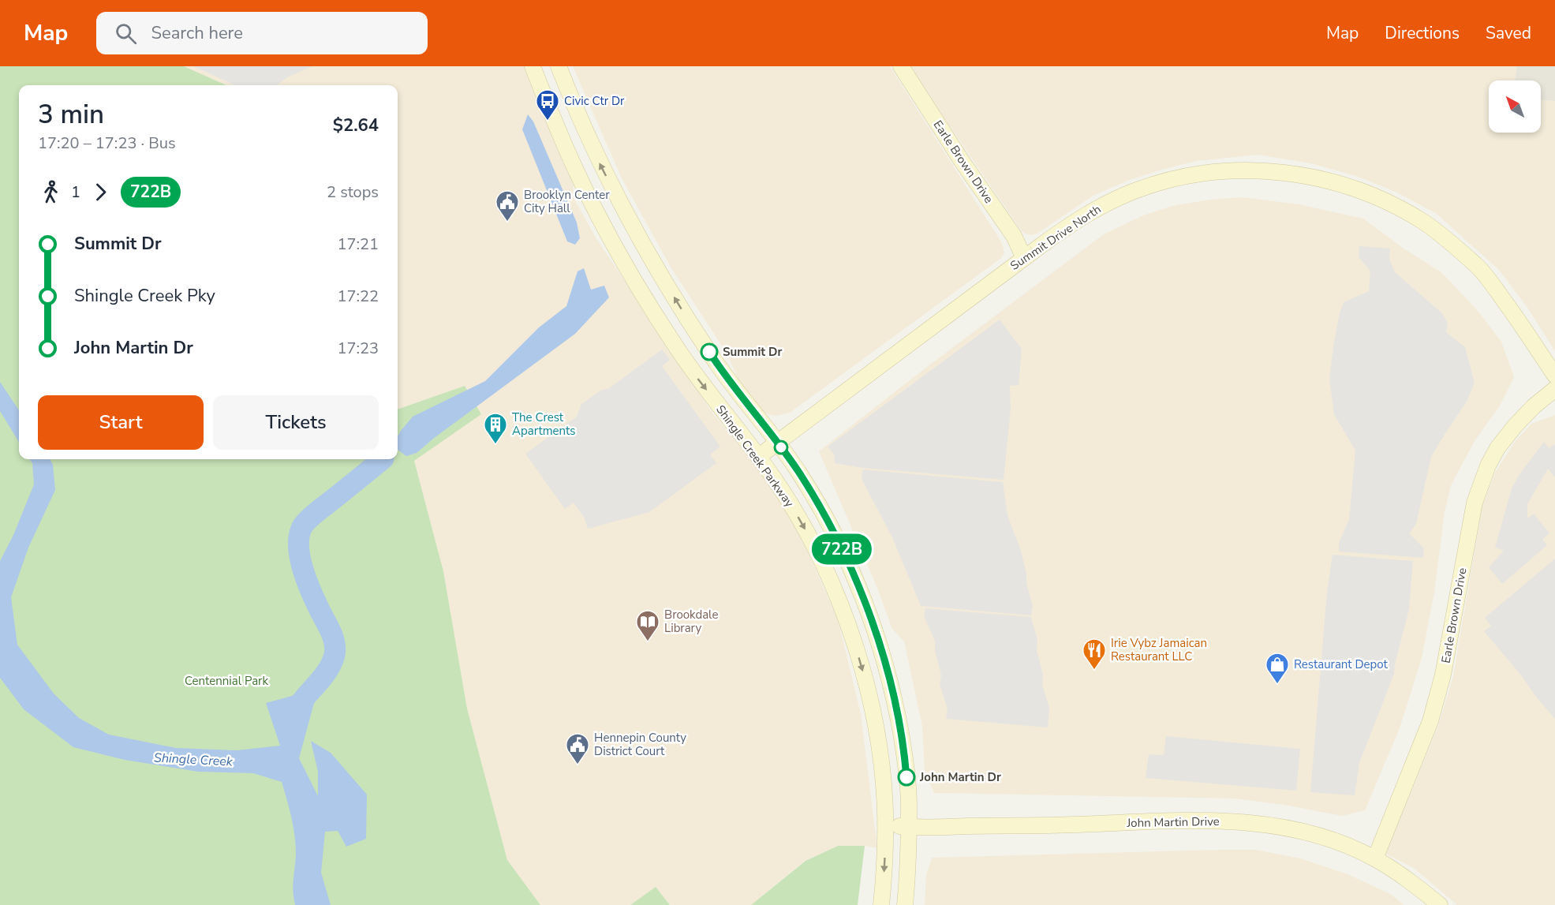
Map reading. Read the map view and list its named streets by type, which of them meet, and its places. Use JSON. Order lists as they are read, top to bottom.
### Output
{
  "streets": {
    "street": [
      "Earle Brown Drive",
      "Summit Drive North",
      "Shingle Creek Parkway",
      "John Martin Drive"
    ]
  },
  "crossings": [
    ["Earle Brown Drive", "Summit Drive North"],
    ["Earle Brown Drive", "John Martin Drive"],
    ["Summit Drive North", "Shingle Creek Parkway"],
    ["Shingle Creek Parkway", "John Martin Drive"]
  ],
  "water": ["Shingle Creek"],
  "parks": ["Centennial Park"],
  "places": {
    "bus stop": ["Civic Ctr Dr"],
    "public building": ["Brooklyn Center City Hall", "Hennepin County District Court"],
    "other": ["Summit Dr", "John Martin Dr"],
    "building": ["The Crest Apartments"],
    "library": ["Brookdale Library"],
    "restaurant": ["Irie Vybz Jamaican Restaurant LLC"],
    "shop": ["Restaurant Depot"]
  },
  "lines": ["bus line 722B"],
  "north": "top left",
  "page": {
    "header": "Map",
    "search": "Search here",
    "nav": ["Map", "Directions", "Saved"],
    "on_map": "722B",
    "heading": ["3 min", "17:20 – 17:23 · Bus", "$2.64"],
    "legs": ["1", "722B", "2 stops"],
    "list": [
      {
        "name": "Summit Dr",
        "value": "17:21"
      },
      {
        "name": "Shingle Creek Pky",
        "value": "17:22"
      },
      {
        "name": "John Martin Dr",
        "value": "17:23"
      }
    ],
    "buttons": ["Start", "Tickets"]
  }
}
